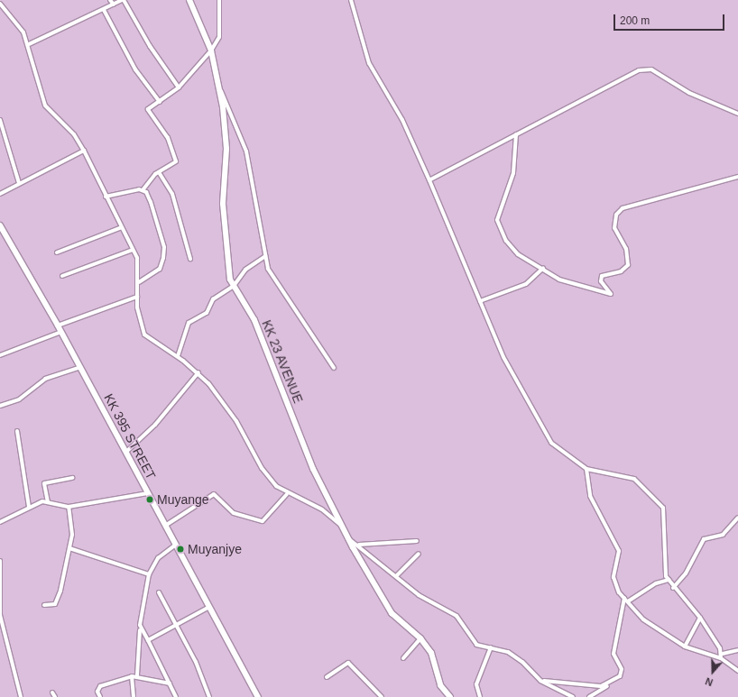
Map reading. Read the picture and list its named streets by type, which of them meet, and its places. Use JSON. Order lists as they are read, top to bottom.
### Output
{
  "streets": {
    "main road": ["KK 23 AVENUE", "KK 395 STREET"]
  },
  "places": ["Muyange", "Muyanjye"],
  "scale_bar": "200 m",
  "north": "bottom"
}
